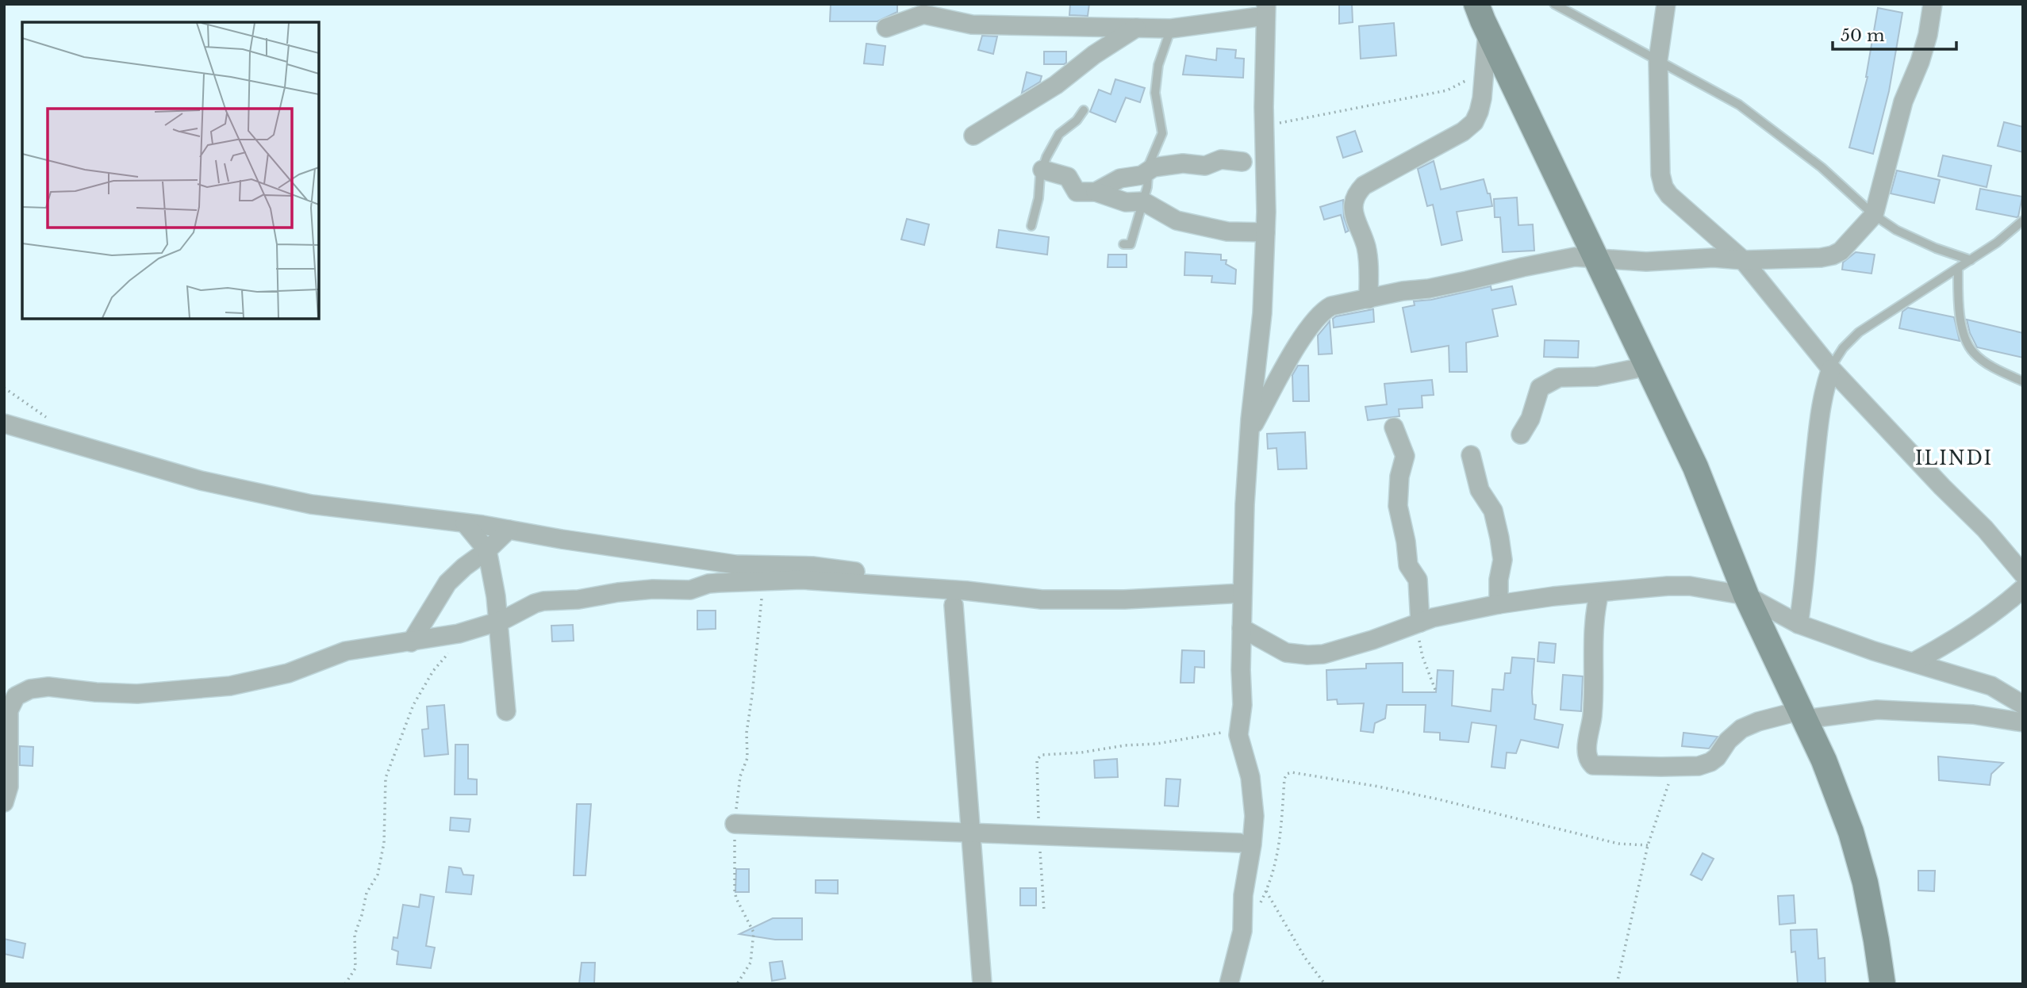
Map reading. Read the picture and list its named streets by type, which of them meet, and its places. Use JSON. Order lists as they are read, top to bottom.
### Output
{
  "districts": ["ILINDI"],
  "scale_bar": "50 m"
}
